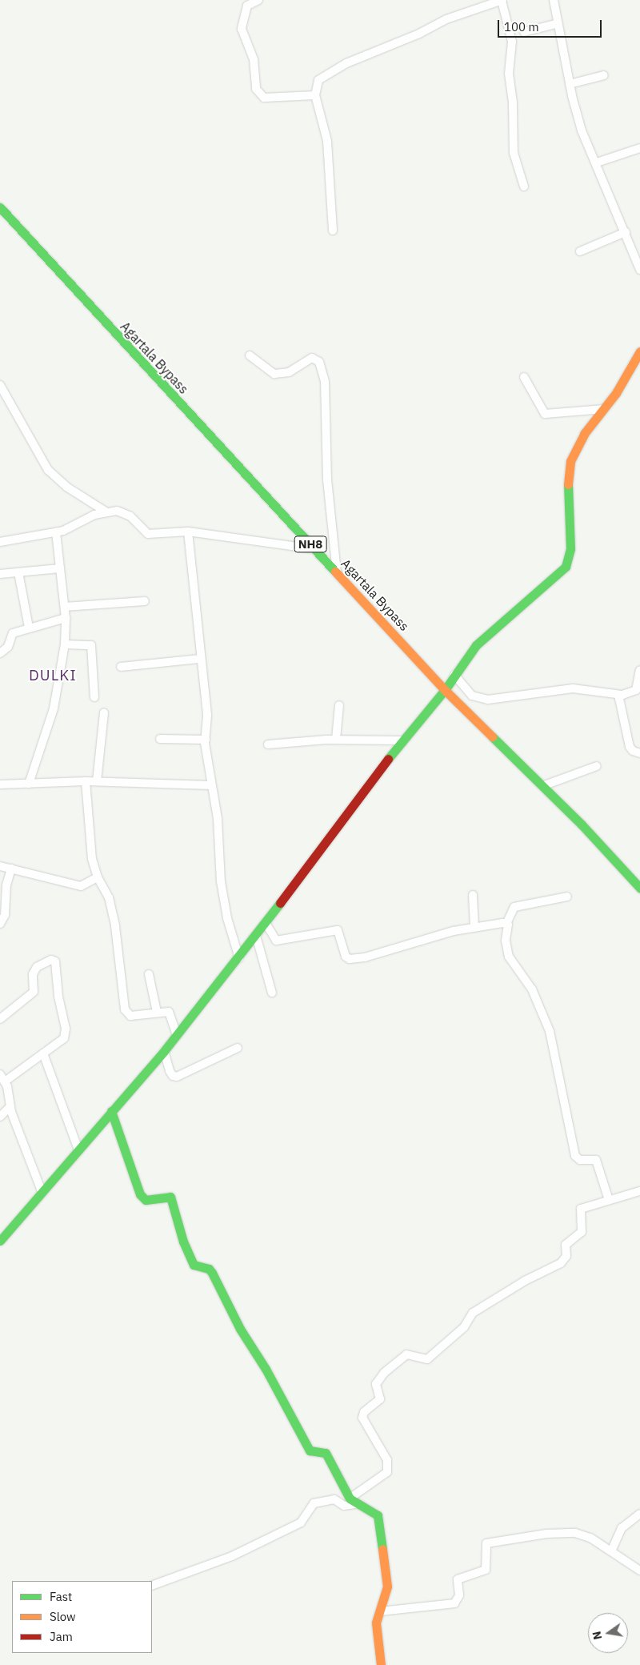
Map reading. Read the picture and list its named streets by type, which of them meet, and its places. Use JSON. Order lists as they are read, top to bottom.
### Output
{
  "streets": {
    "main road": ["Agartala Bypass", "NH8"]
  },
  "districts": ["DULKI"],
  "legend": ["Fast", "Slow", "Jam"],
  "scale_bar": "100 m",
  "north": "left"
}
